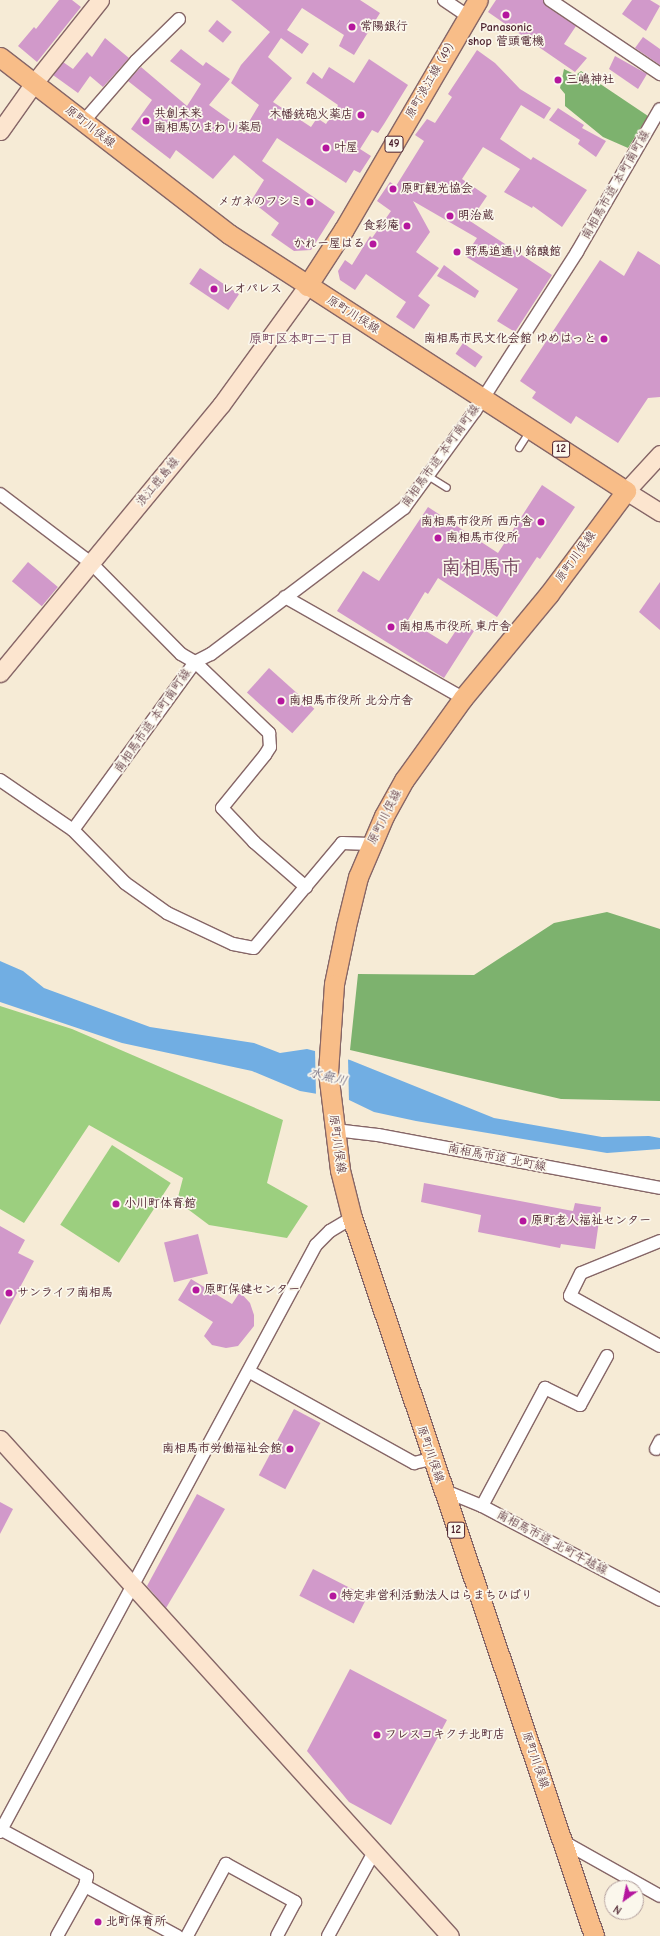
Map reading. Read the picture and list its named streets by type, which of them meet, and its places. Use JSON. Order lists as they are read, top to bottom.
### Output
{
  "streets": {
    "main road": [
      "原町浪江線 (49)",
      "原町川俣線",
      "49",
      "12"
    ],
    "street": [
      "南相馬市道 本町南町線",
      "浪江鹿島線",
      "南相馬市道 北町線",
      "南相馬市道 北町牛越線"
    ]
  },
  "crossings": [
    ["原町浪江線 (49)", "原町川俣線"],
    ["原町浪江線 (49)", "浪江鹿島線"],
    ["原町川俣線", "南相馬市道 本町南町線"],
    ["原町川俣線", "浪江鹿島線"],
    ["原町川俣線", "南相馬市道 北町線"],
    ["原町川俣線", "南相馬市道 北町牛越線"]
  ],
  "districts": ["原町区本町二丁目", "南相馬市"],
  "water": ["水無川"],
  "places": [
    "Panasonic shop 菅頭電機",
    "常陽銀行",
    "三嶋神社",
    "木幡銃砲火薬店",
    "共創未来 南相馬ひまわり薬局",
    "叶屋",
    "原町観光協会",
    "メガネのフシミ",
    "明治蔵",
    "食彩庵",
    "かれー屋はる",
    "野馬追通り銘醸館",
    "レオパレス",
    "南相馬市民文化会館 ゆめはっと",
    "南相馬市役所 西庁舎",
    "南相馬市役所",
    "南相馬市役所 東庁舎",
    "南相馬市役所 北分庁舎",
    "小川町体育館",
    "原町老人福祉センター",
    "原町保健センター",
    "サンライフ南相馬",
    "南相馬市労働福祉会館",
    "特定非営利活動法人はらまちひばり",
    "フレスコキクチ北町店",
    "北町保育所"
  ],
  "north": "bottom left"
}
